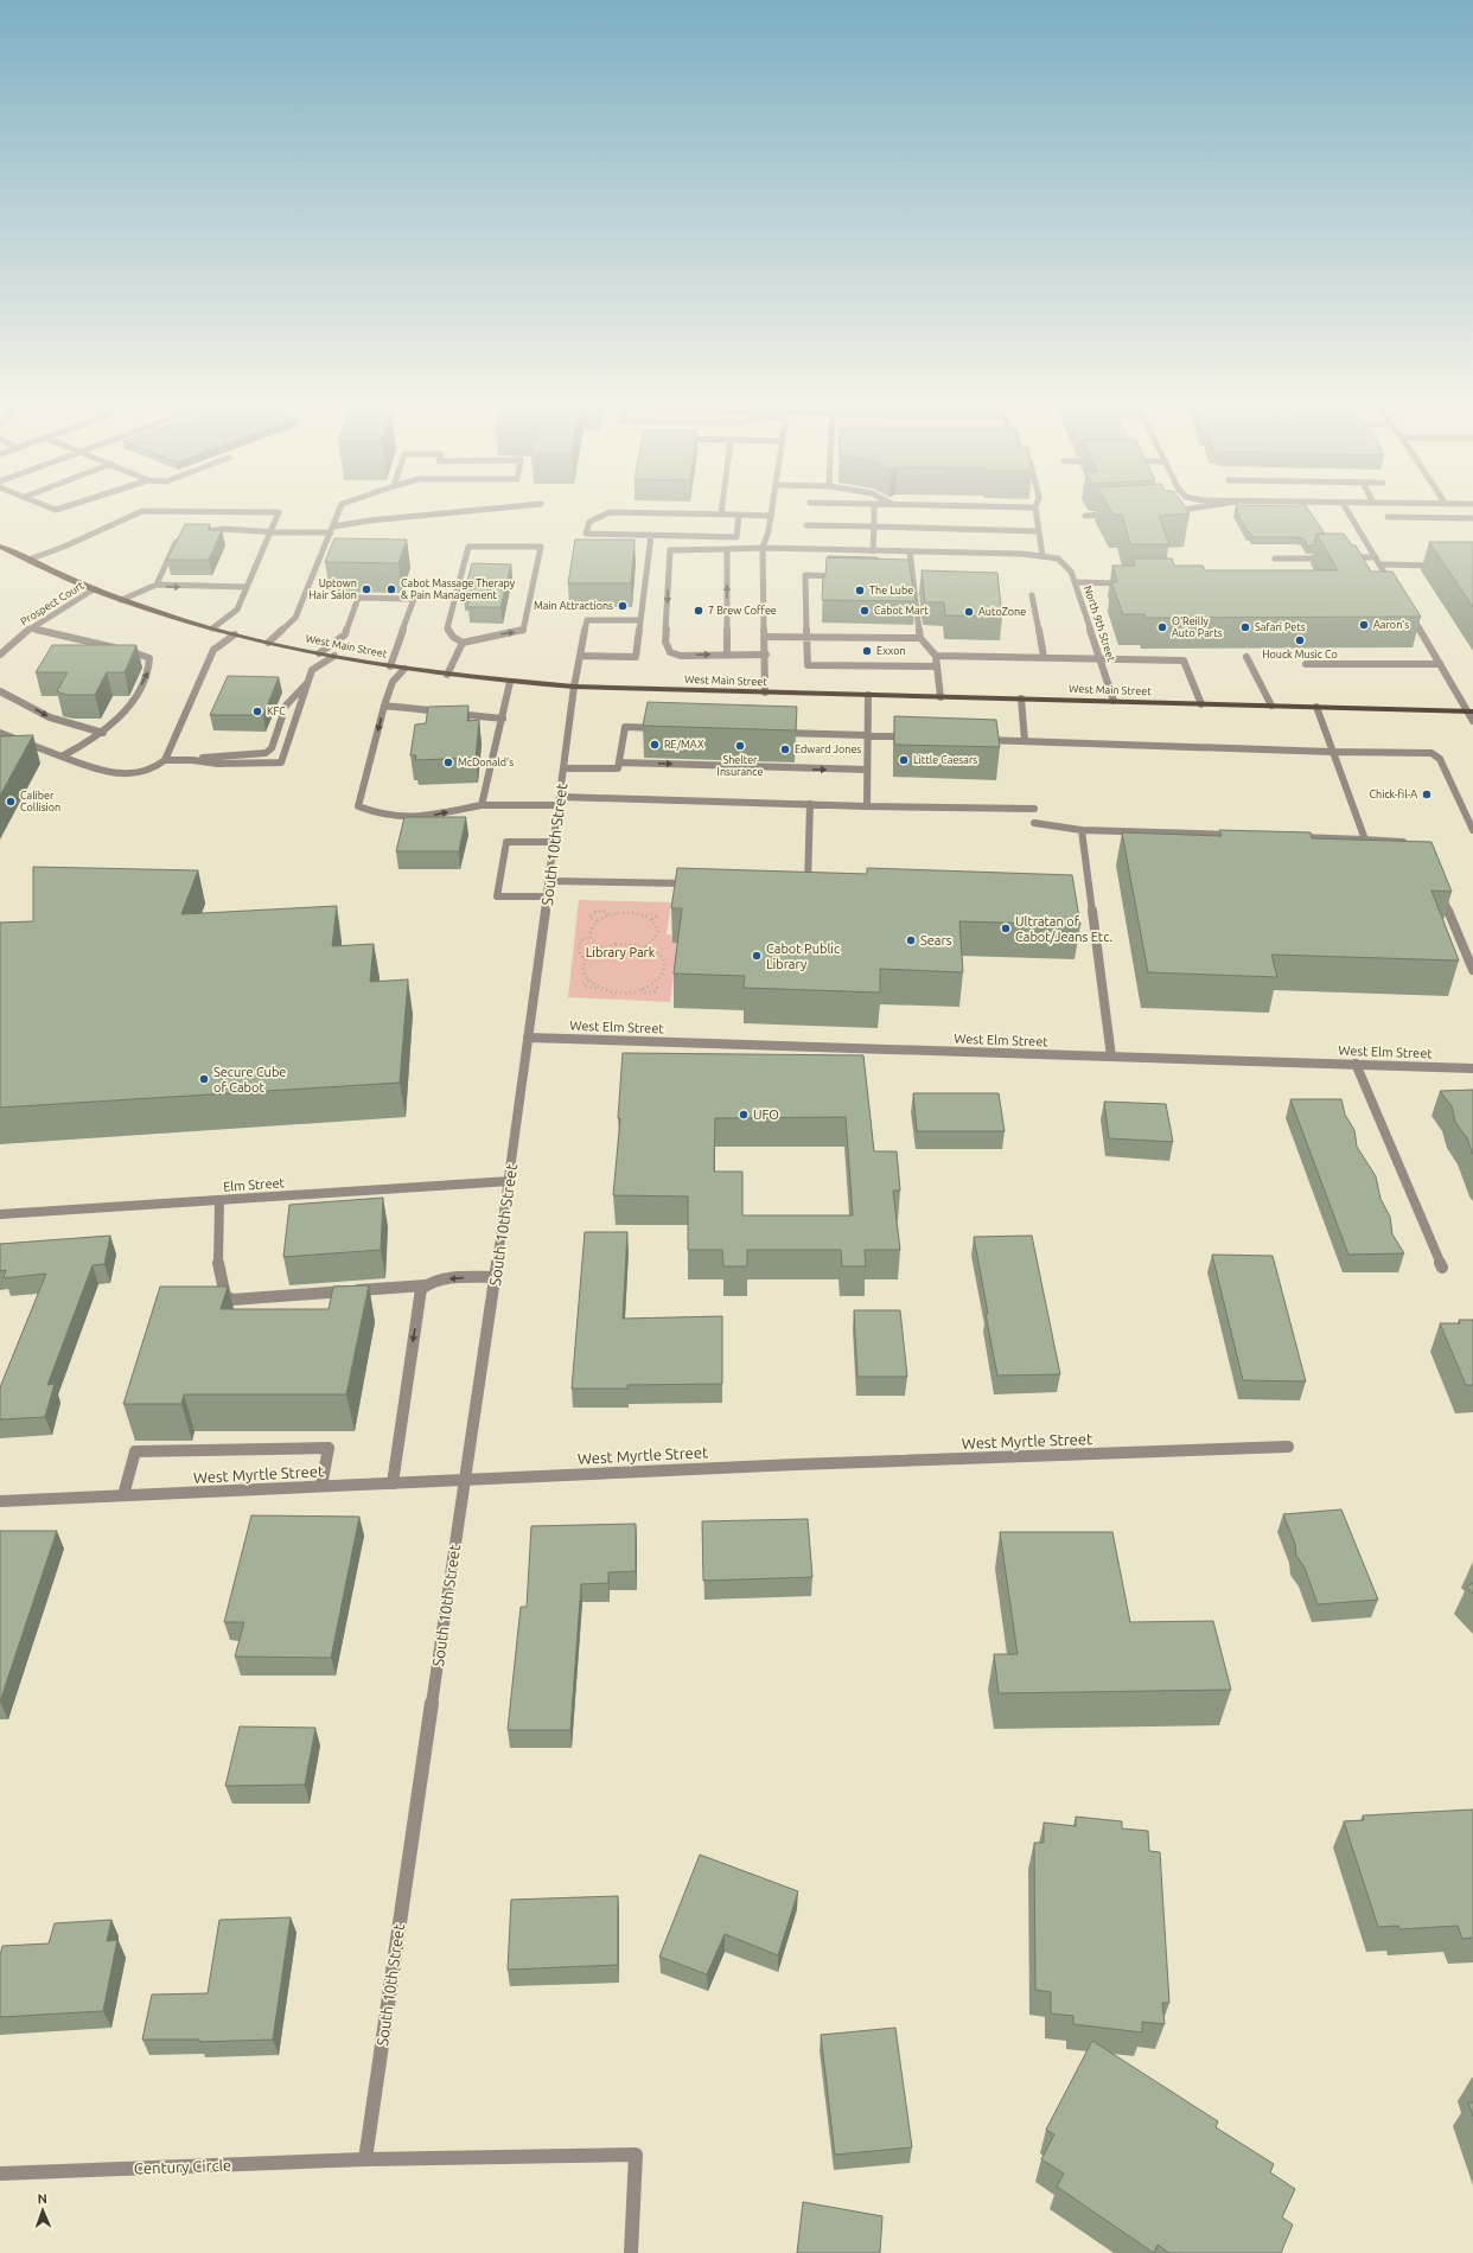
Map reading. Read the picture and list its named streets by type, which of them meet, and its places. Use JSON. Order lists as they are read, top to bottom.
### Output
{
  "streets": {
    "main road": ["West Main Street"],
    "street": [
      "Prospect Court",
      "North 9th Street",
      "South 10th Street",
      "West Elm Street",
      "Elm Street",
      "West Myrtle Street",
      "Century Circle"
    ]
  },
  "crossings": [
    ["Prospect Court", "West Main Street"],
    ["North 9th Street", "West Main Street"],
    ["West Main Street", "South 10th Street"],
    ["South 10th Street", "West Elm Street"],
    ["South 10th Street", "Elm Street"],
    ["South 10th Street", "West Myrtle Street"],
    ["South 10th Street", "Century Circle"]
  ],
  "parks": ["Library Park"],
  "places": [
    "Uptown Hair Salon",
    "Cabot Massage Therapy & Pain Management",
    "The Lube",
    "Main Attractions",
    "7 Brew Coffee",
    "Cabot Mart",
    "AutoZone",
    "Aaron's",
    "O'Reilly Auto Parts",
    "Safari Pets",
    "Houck Music Co",
    "Exxon",
    "KFC",
    "RE/MAX",
    "Shelter Insurance",
    "Edward Jones",
    "Little Caesars",
    "McDonald's",
    "Chick-fil-A",
    "Caliber Collision",
    "Ultratan of Cabot/Jeans Etc.",
    "Sears",
    "Cabot Public Library",
    "Secure Cube of Cabot",
    "UFO"
  ],
  "north": "top"
}
